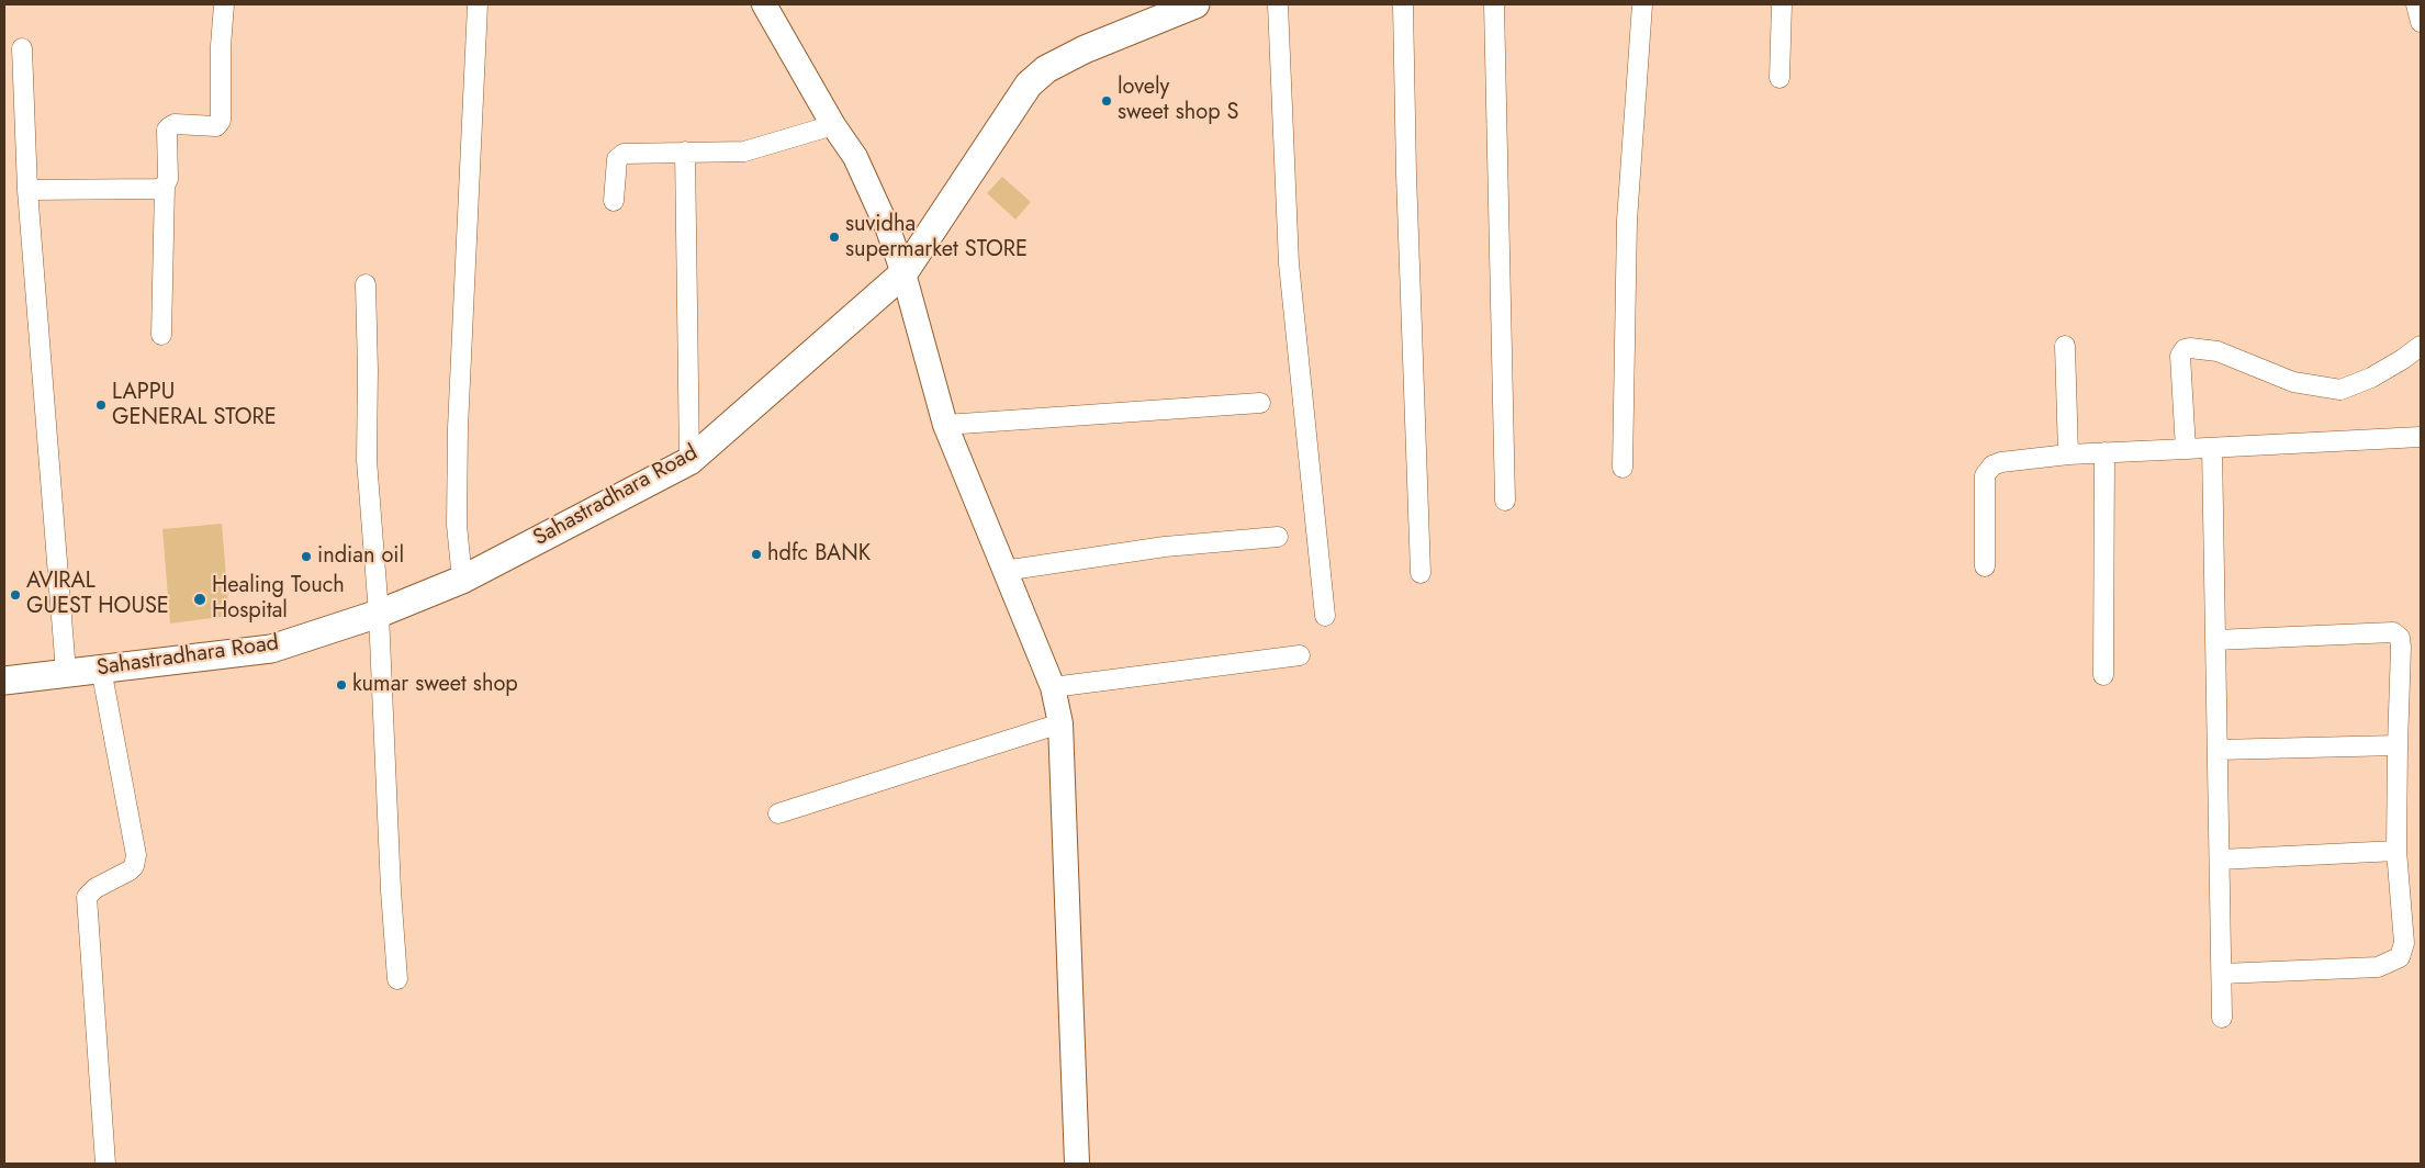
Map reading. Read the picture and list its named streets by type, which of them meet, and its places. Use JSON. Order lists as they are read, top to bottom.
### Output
{
  "streets": {
    "main road": ["Sahastradhara Road"]
  },
  "places": [
    "lovely sweet shop S",
    "suvidha supermarket STORE",
    "LAPPU GENERAL STORE",
    "hdfc BANK",
    "indian oil",
    "AVIRAL GUEST HOUSE",
    "Healing Touch Hospital",
    "kumar sweet shop"
  ]
}
